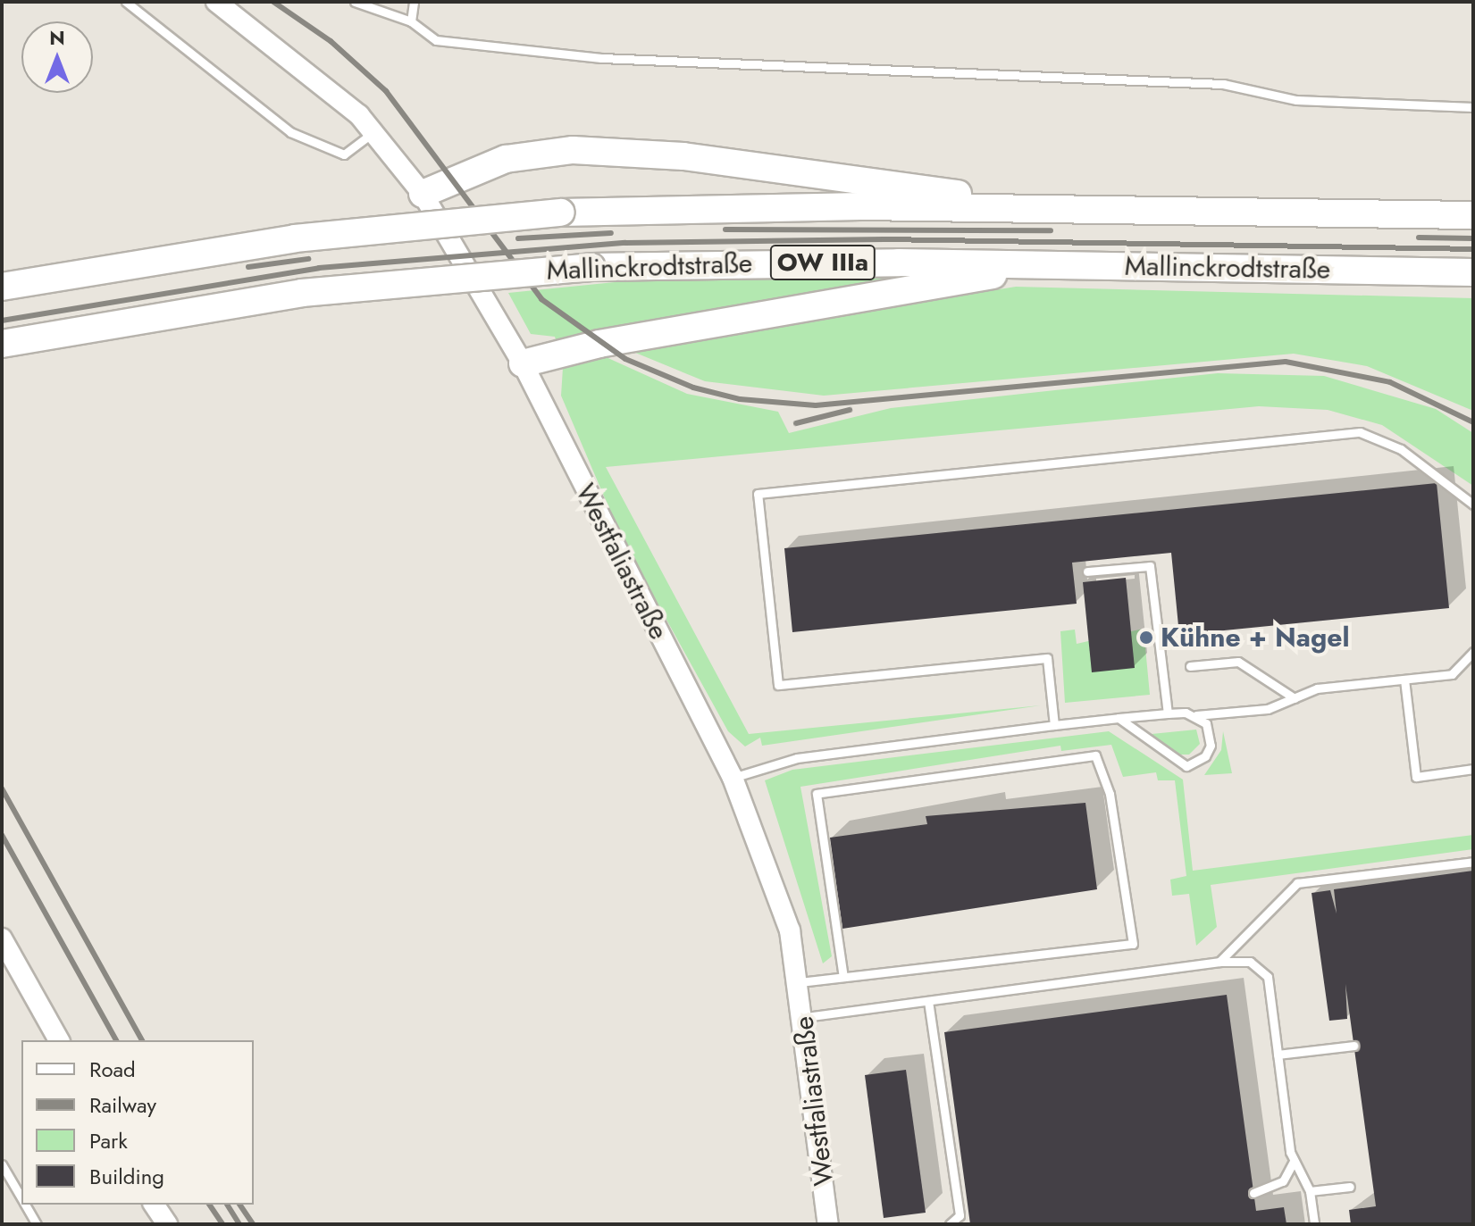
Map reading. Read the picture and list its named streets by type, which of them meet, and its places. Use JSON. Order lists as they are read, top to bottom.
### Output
{
  "streets": {
    "highway": ["OW IIIa", "Mallinckrodtstraße"],
    "street": ["Westfaliastraße"]
  },
  "places": ["Kühne + Nagel"],
  "legend": [
    "Road",
    "Railway",
    "Park",
    "Building"
  ],
  "north": "top"
}
